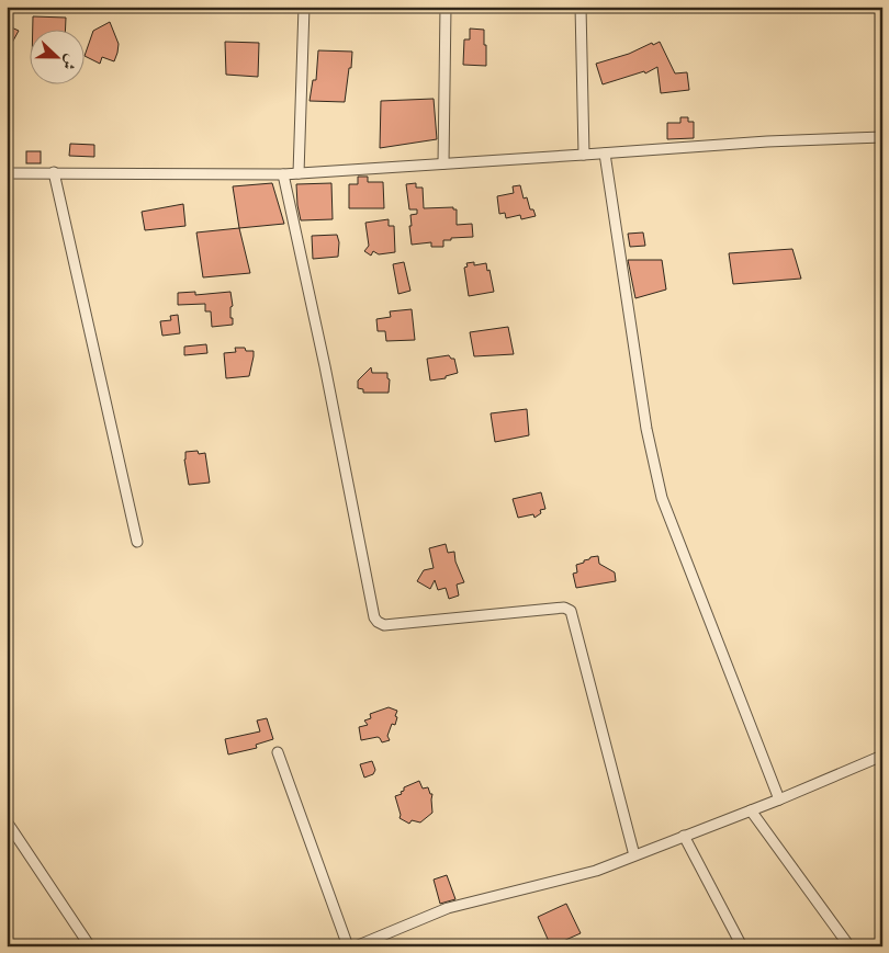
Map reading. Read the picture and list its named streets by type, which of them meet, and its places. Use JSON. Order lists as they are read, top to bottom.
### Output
{
  "north": "right"
}
